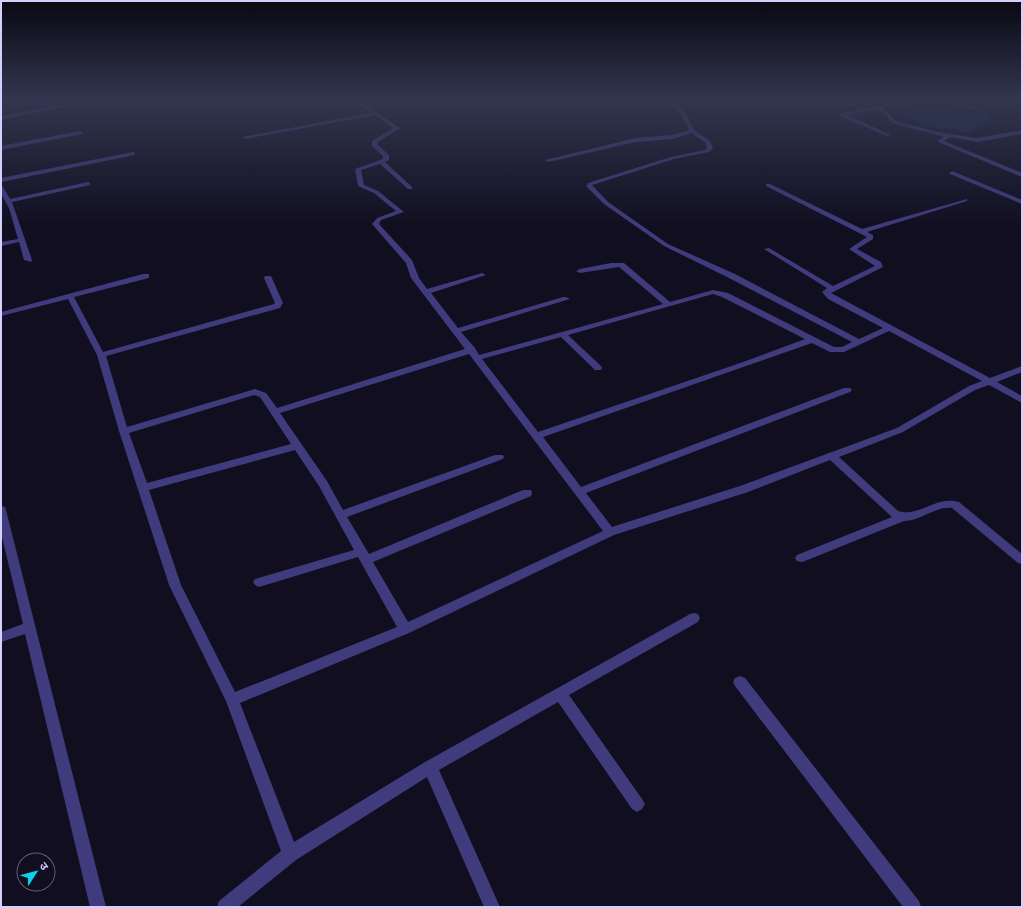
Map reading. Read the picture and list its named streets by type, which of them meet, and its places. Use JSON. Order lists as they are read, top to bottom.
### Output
{
  "north": "top right"
}
